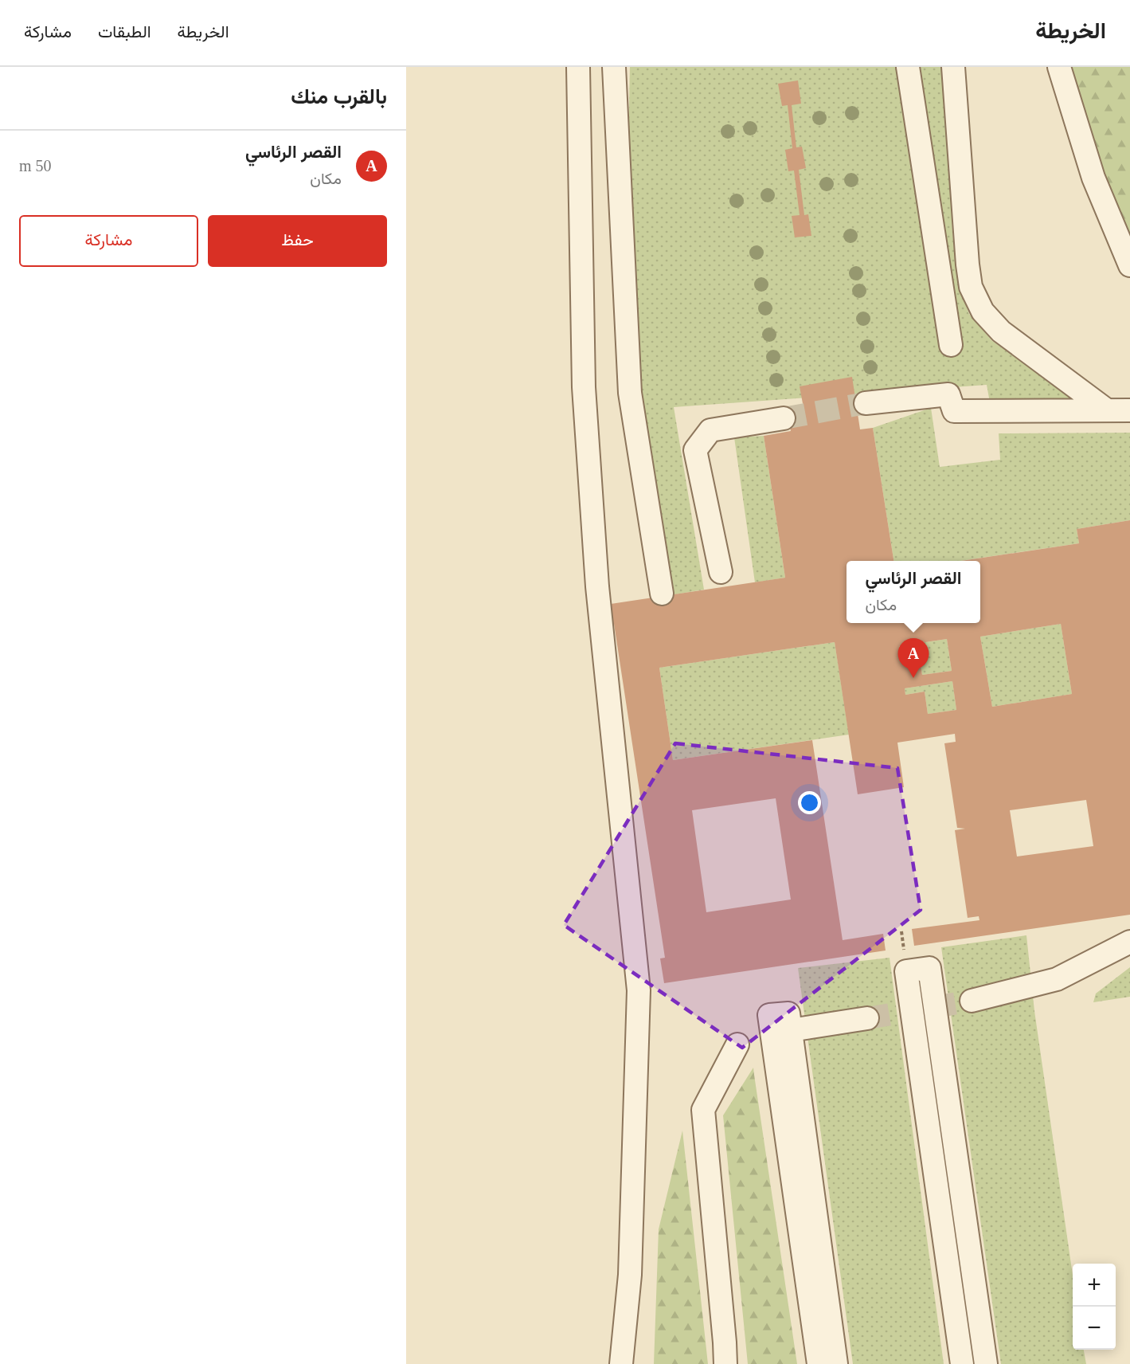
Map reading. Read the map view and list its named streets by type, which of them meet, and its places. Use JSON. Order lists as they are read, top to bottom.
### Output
{
  "page": {
    "header": "الخريطة",
    "nav": ["الخريطة", "الطبقات", "مشاركة"],
    "heading": "بالقرب منك",
    "list": [
      {
        "mark": "A",
        "name": "القصر الرئاسي",
        "note": "مكان",
        "value": "50 m"
      }
    ],
    "buttons": ["حفظ", "مشاركة"],
    "popup": ["القصر الرئاسي", "مكان"],
    "pins": "A",
    "map_buttons": ["+", "−"]
  }
}
